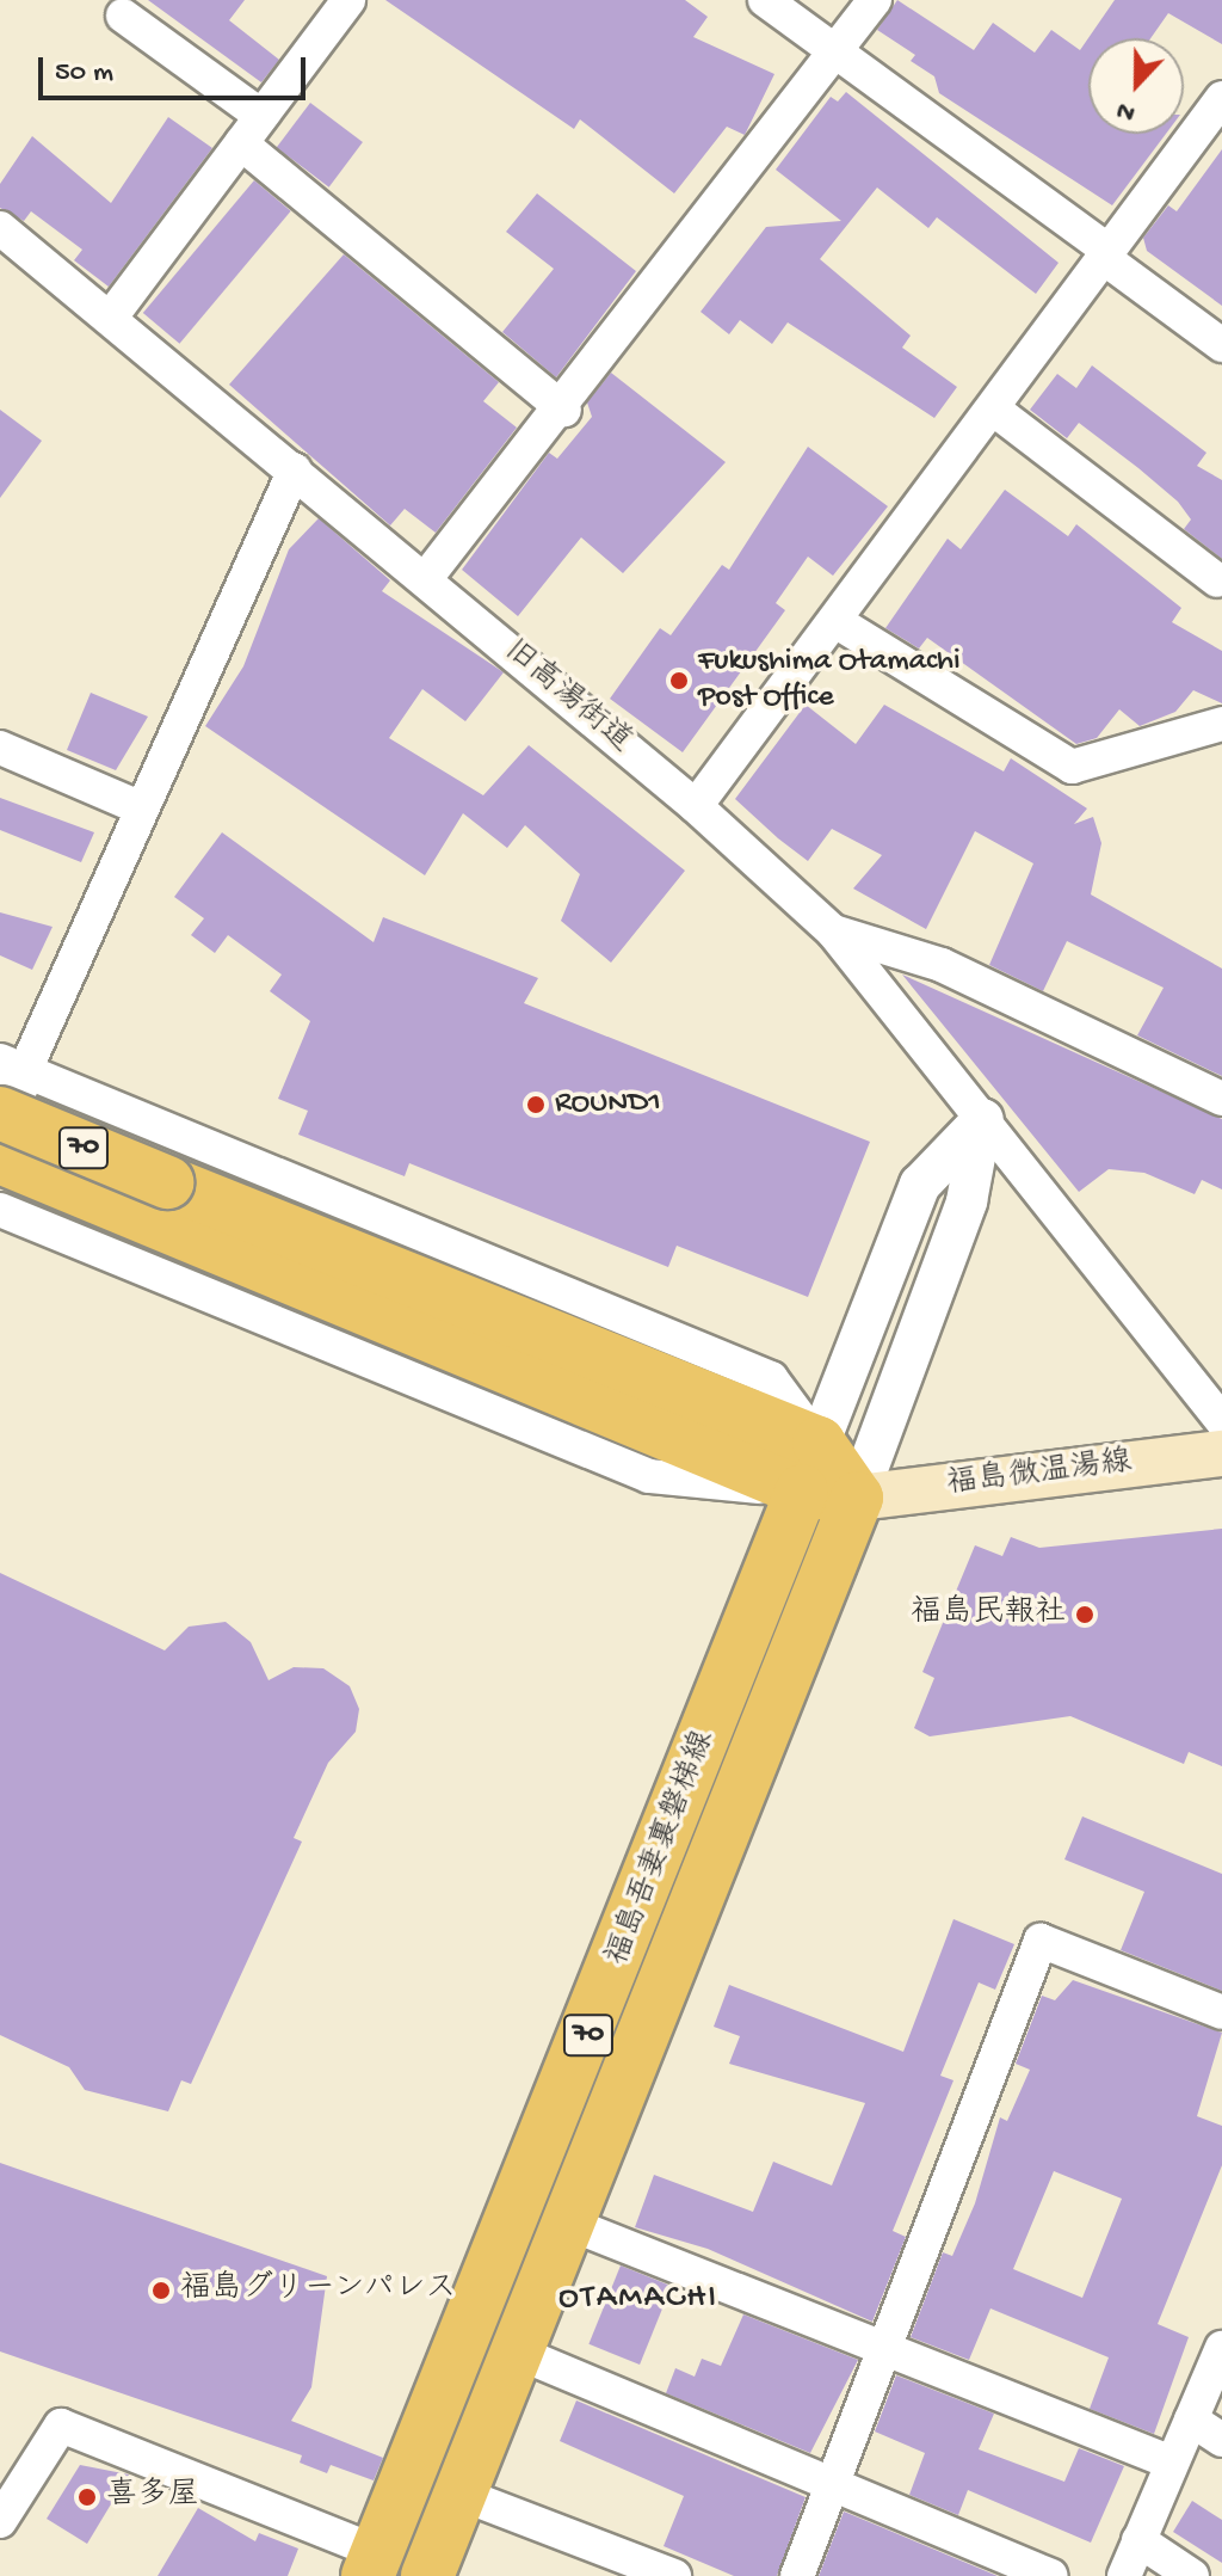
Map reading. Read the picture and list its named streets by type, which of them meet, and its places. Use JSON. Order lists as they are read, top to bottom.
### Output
{
  "streets": {
    "main road": ["70", "福島微温湯線", "福島吾妻裏磐梯線"],
    "street": ["旧高湯街道"]
  },
  "crossings": [
    ["70", "福島微温湯線"],
    ["70", "福島吾妻裏磐梯線"],
    ["福島微温湯線", "福島吾妻裏磐梯線"]
  ],
  "districts": ["OTAMACHI"],
  "places": [
    "Fukushima Otamachi Post Office",
    "ROUND1",
    "福島民報社",
    "福島グリーンパレス",
    "喜多屋"
  ],
  "scale_bar": "50 m",
  "north": "bottom"
}
